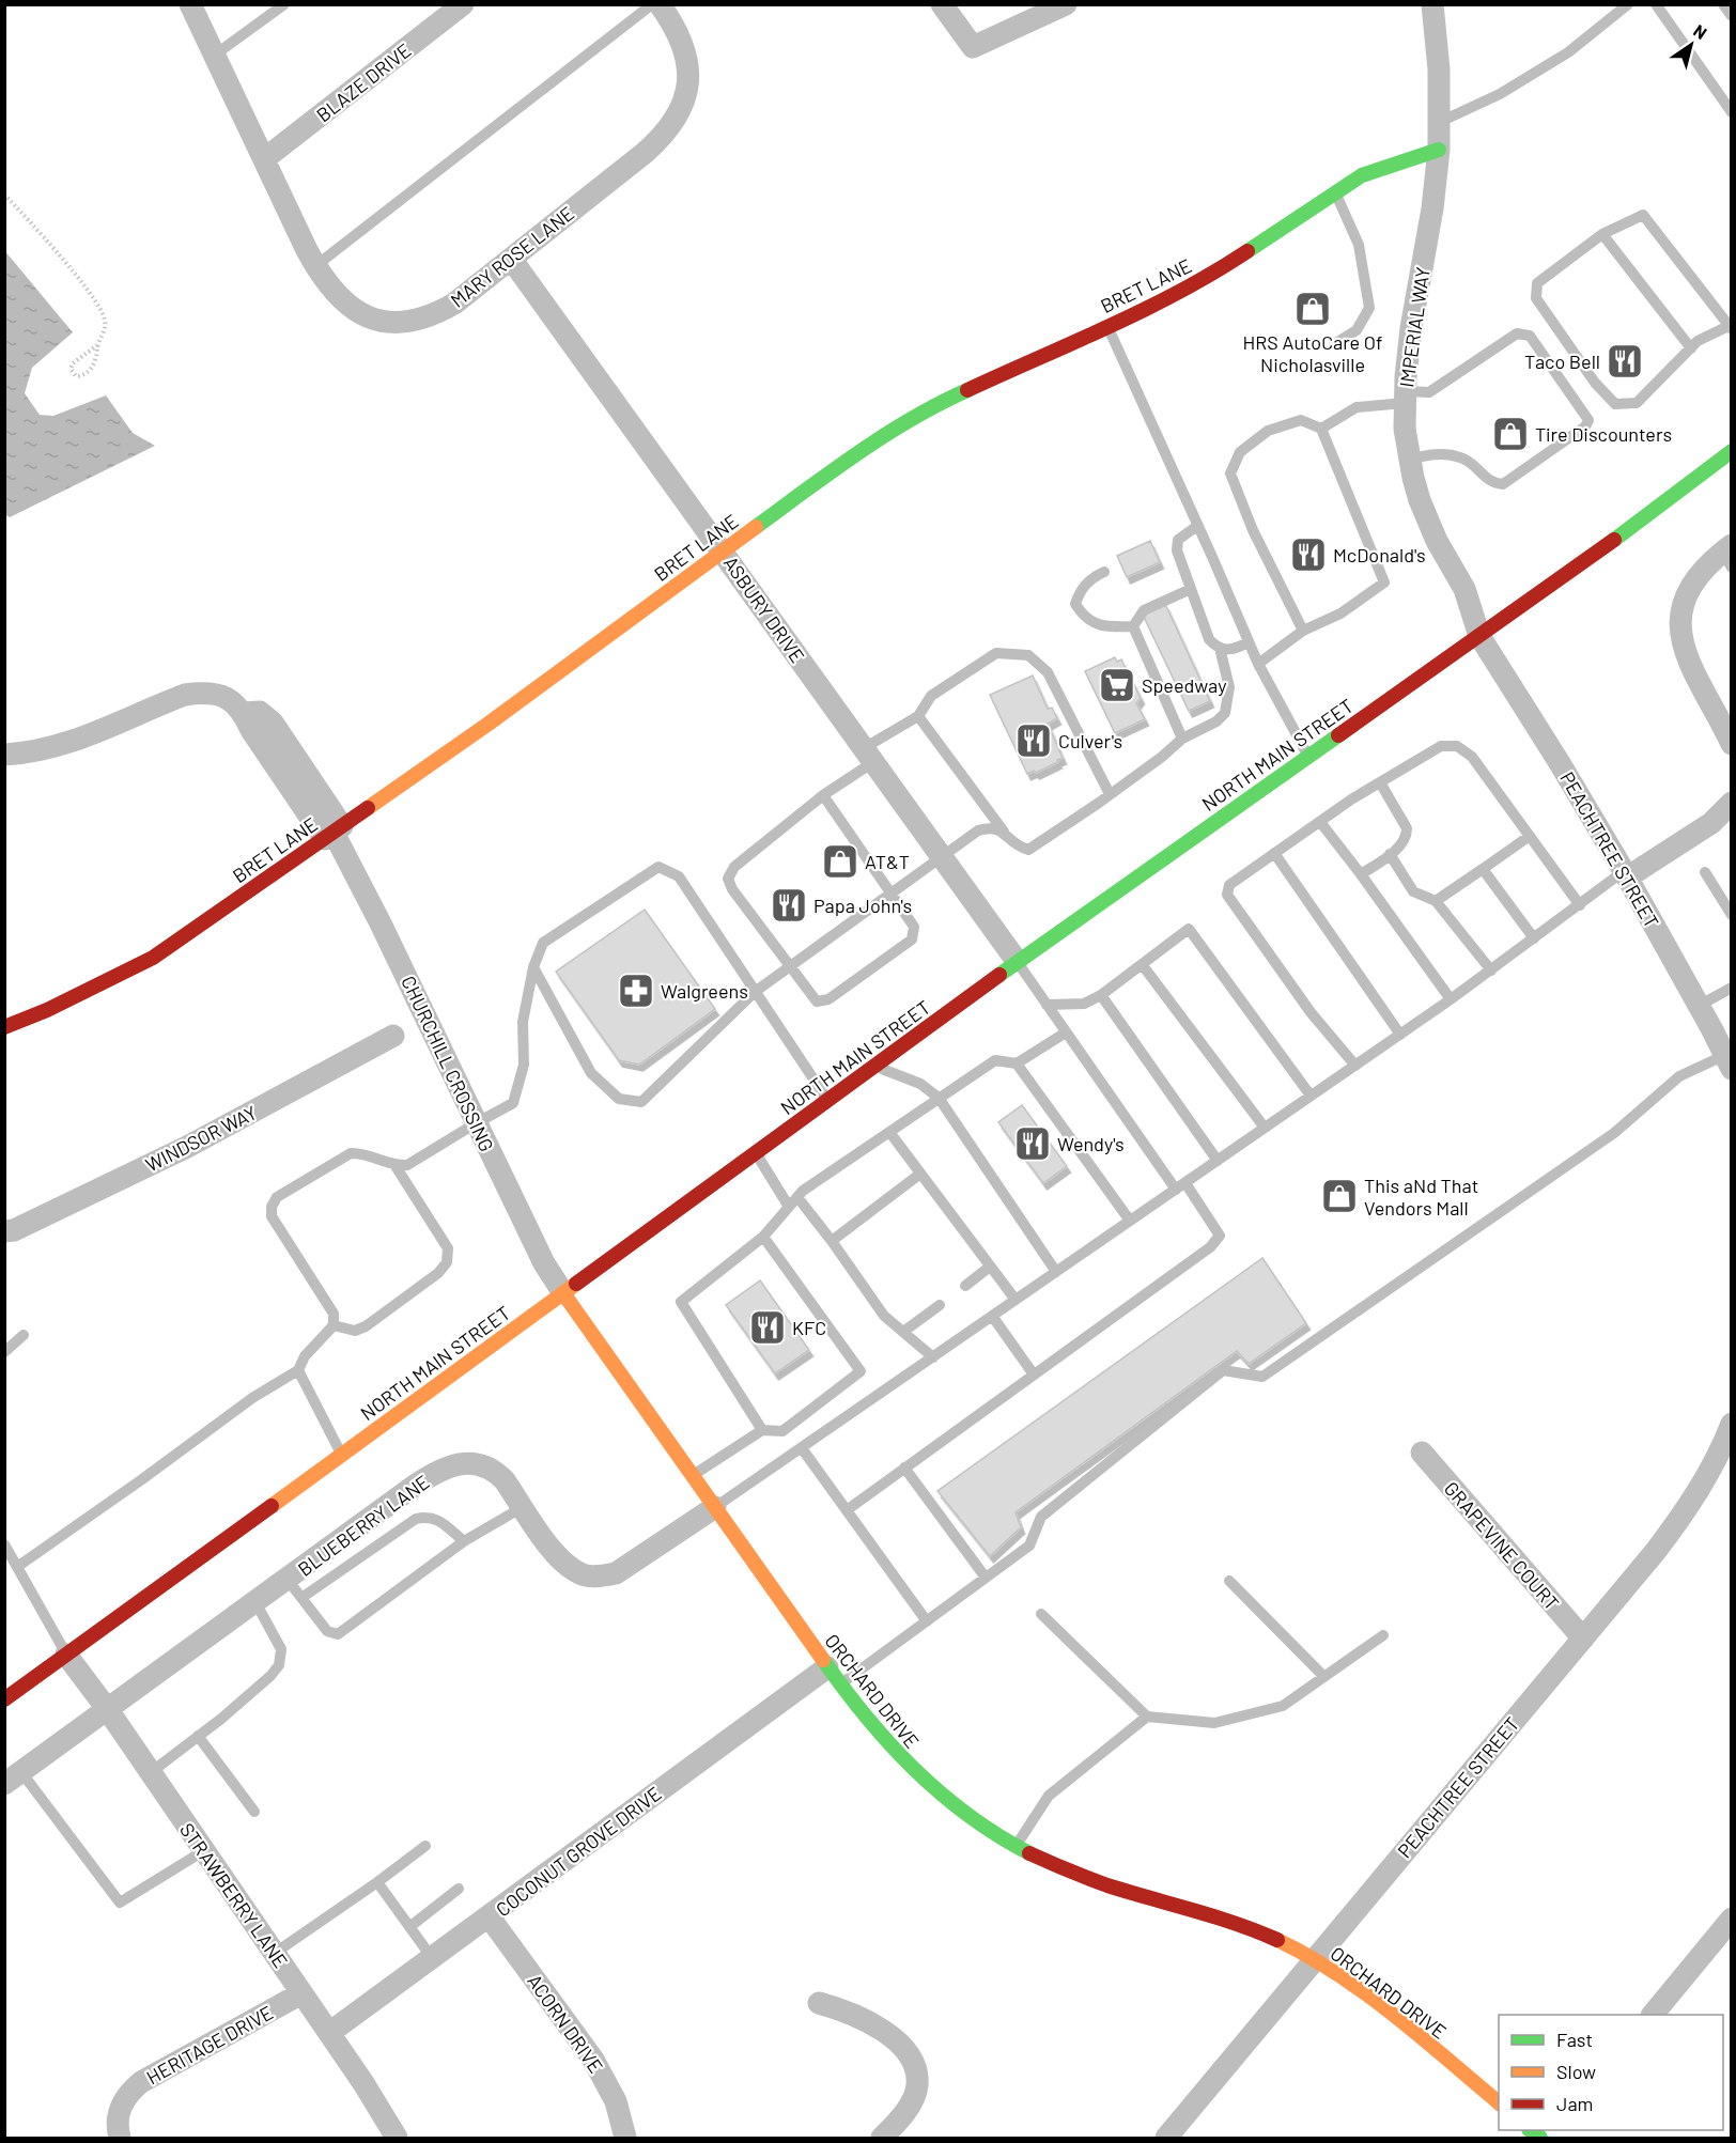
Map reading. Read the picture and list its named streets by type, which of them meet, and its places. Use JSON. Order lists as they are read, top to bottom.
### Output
{
  "streets": {
    "street": [
      "BLAZE DRIVE",
      "MARY ROSE LANE",
      "BRET LANE",
      "IMPERIAL WAY",
      "ASBURY DRIVE",
      "NORTH MAIN STREET",
      "PEACHTREE STREET",
      "CHURCHILL CROSSING",
      "WINDSOR WAY",
      "BLUEBERRY LANE",
      "GRAPEVINE COURT",
      "ORCHARD DRIVE",
      "COCONUT GROVE DRIVE",
      "STRAWBERRY LANE",
      "ACORN DRIVE",
      "HERITAGE DRIVE"
    ]
  },
  "crossings": [
    ["BLAZE DRIVE", "MARY ROSE LANE"],
    ["MARY ROSE LANE", "ASBURY DRIVE"],
    ["BRET LANE", "IMPERIAL WAY"],
    ["BRET LANE", "ASBURY DRIVE"],
    ["BRET LANE", "CHURCHILL CROSSING"],
    ["IMPERIAL WAY", "NORTH MAIN STREET"],
    ["IMPERIAL WAY", "PEACHTREE STREET"],
    ["ASBURY DRIVE", "NORTH MAIN STREET"],
    ["NORTH MAIN STREET", "PEACHTREE STREET"],
    ["NORTH MAIN STREET", "CHURCHILL CROSSING"],
    ["NORTH MAIN STREET", "ORCHARD DRIVE"],
    ["NORTH MAIN STREET", "STRAWBERRY LANE"],
    ["PEACHTREE STREET", "GRAPEVINE COURT"],
    ["PEACHTREE STREET", "ORCHARD DRIVE"],
    ["CHURCHILL CROSSING", "ORCHARD DRIVE"],
    ["BLUEBERRY LANE", "ORCHARD DRIVE"],
    ["BLUEBERRY LANE", "STRAWBERRY LANE"],
    ["ORCHARD DRIVE", "COCONUT GROVE DRIVE"],
    ["COCONUT GROVE DRIVE", "STRAWBERRY LANE"],
    ["COCONUT GROVE DRIVE", "ACORN DRIVE"],
    ["STRAWBERRY LANE", "HERITAGE DRIVE"]
  ],
  "places": {
    "shop": [
      "HRS AutoCare Of Nicholasville",
      "Tire Discounters",
      "AT&T",
      "This aNd That Vendors Mall"
    ],
    "restaurant": [
      "Taco Bell",
      "McDonald's",
      "Culver's",
      "Papa John's",
      "Wendy's",
      "KFC"
    ],
    "supermarket": ["Speedway"],
    "pharmacy": ["Walgreens"]
  },
  "legend": ["Fast", "Slow", "Jam"],
  "north": "top right"
}
